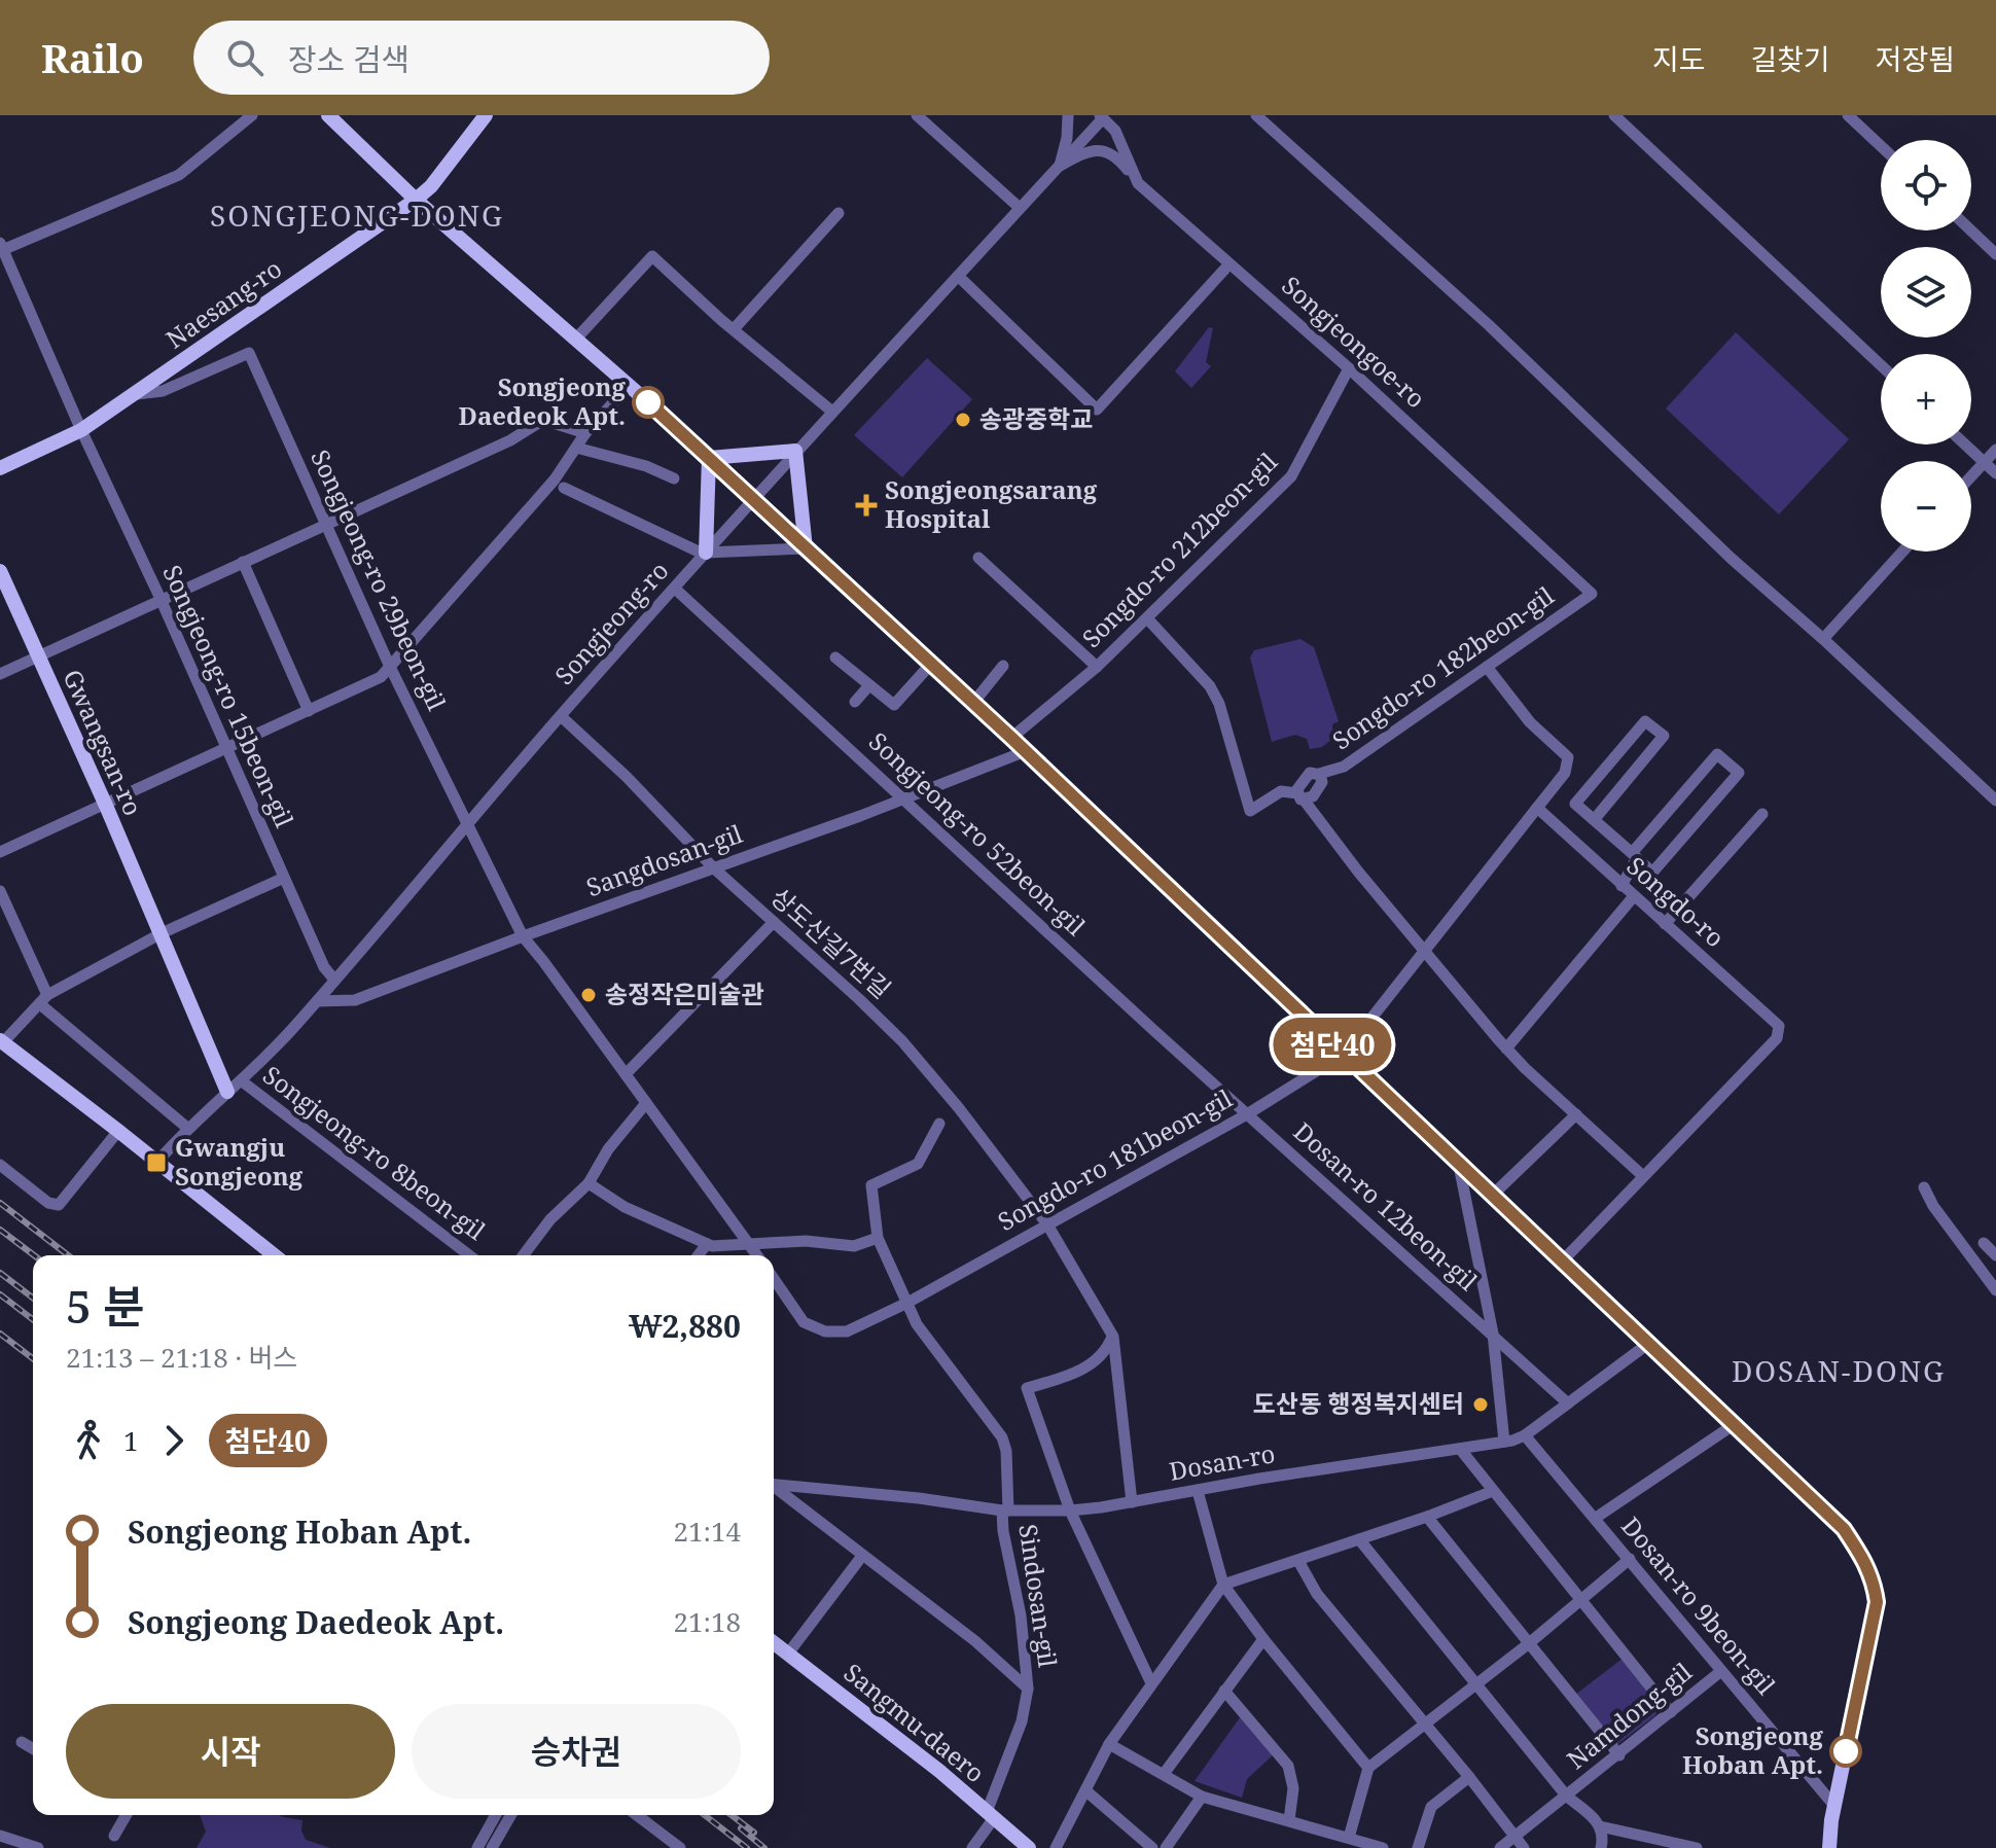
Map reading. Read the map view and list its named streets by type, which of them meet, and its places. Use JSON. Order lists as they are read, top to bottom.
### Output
{
  "streets": {
    "main road": ["Naesang-ro", "Gwangsan-ro", "Sangmu-daero"],
    "street": [
      "Songjeongoe-ro",
      "Songdo-ro 212beon-gil",
      "Songjeong-ro 29beon-gil",
      "Songjeong-ro",
      "Songdo-ro 182beon-gil",
      "Songjeong-ro 15beon-gil",
      "Songjeong-ro 52beon-gil",
      "Sangdosan-gil",
      "Songdo-ro",
      "상도산길7번길",
      "Songjeong-ro 8beon-gil",
      "Songdo-ro 181beon-gil",
      "Dosan-ro 12beon-gil",
      "Dosan-ro",
      "Sindosan-gil",
      "Dosan-ro 9beon-gil",
      "Namdong-gil"
    ]
  },
  "crossings": [
    ["Naesang-ro", "Songjeong-ro 29beon-gil"],
    ["Naesang-ro", "Songjeong-ro 15beon-gil"],
    ["Songjeongoe-ro", "Songdo-ro 212beon-gil"],
    ["Songjeongoe-ro", "Songjeong-ro"],
    ["Songjeongoe-ro", "Songdo-ro 182beon-gil"],
    ["Songjeong-ro 29beon-gil", "Songjeong-ro"],
    ["Songjeong-ro 29beon-gil", "Sangdosan-gil"],
    ["Songjeong-ro", "Songjeong-ro 15beon-gil"],
    ["Songjeong-ro", "Gwangsan-ro"],
    ["Songjeong-ro", "Songjeong-ro 52beon-gil"],
    ["Songjeong-ro", "Sangdosan-gil"],
    ["Songjeong-ro", "상도산길7번길"],
    ["Songjeong-ro", "Songjeong-ro 8beon-gil"],
    ["Songjeong-ro 52beon-gil", "Sangdosan-gil"],
    ["Songjeong-ro 52beon-gil", "Songdo-ro 181beon-gil"],
    ["Songjeong-ro 52beon-gil", "Dosan-ro 12beon-gil"],
    ["Sangdosan-gil", "상도산길7번길"],
    ["상도산길7번길", "Songdo-ro 181beon-gil"],
    ["Songdo-ro 181beon-gil", "Dosan-ro 12beon-gil"],
    ["Songdo-ro 181beon-gil", "Sindosan-gil"],
    ["Dosan-ro 12beon-gil", "Dosan-ro"],
    ["Dosan-ro", "Sindosan-gil"],
    ["Dosan-ro", "Dosan-ro 9beon-gil"],
    ["Sindosan-gil", "Sangmu-daero"],
    ["Dosan-ro 9beon-gil", "Namdong-gil"]
  ],
  "districts": ["SONGJEONG-DONG", "DOSAN-DONG"],
  "places": {
    "other": [
      "Songjeong Daedeok Apt.",
      "송광중학교",
      "송정작은미술관",
      "도산동 행정복지센터",
      "Songjeong Hoban Apt."
    ],
    "health": ["Songjeongsarang Hospital"],
    "transit": ["Gwangju Songjeong"]
  },
  "lines": ["bus line 첨단40"],
  "page": {
    "header": "Railo",
    "search": "장소 검색",
    "nav": ["지도", "길찾기", "저장됨"],
    "on_map": "첨단40",
    "map_buttons": ["+", "−"],
    "heading": ["5 분", "21:13 – 21:18 · 버스", "₩2,880"],
    "legs": ["1", "첨단40"],
    "list": [
      {
        "name": "Songjeong Hoban Apt.",
        "value": "21:14"
      },
      {
        "name": "Songjeong Daedeok Apt.",
        "value": "21:18"
      }
    ],
    "buttons": ["시작", "승차권"]
  }
}
